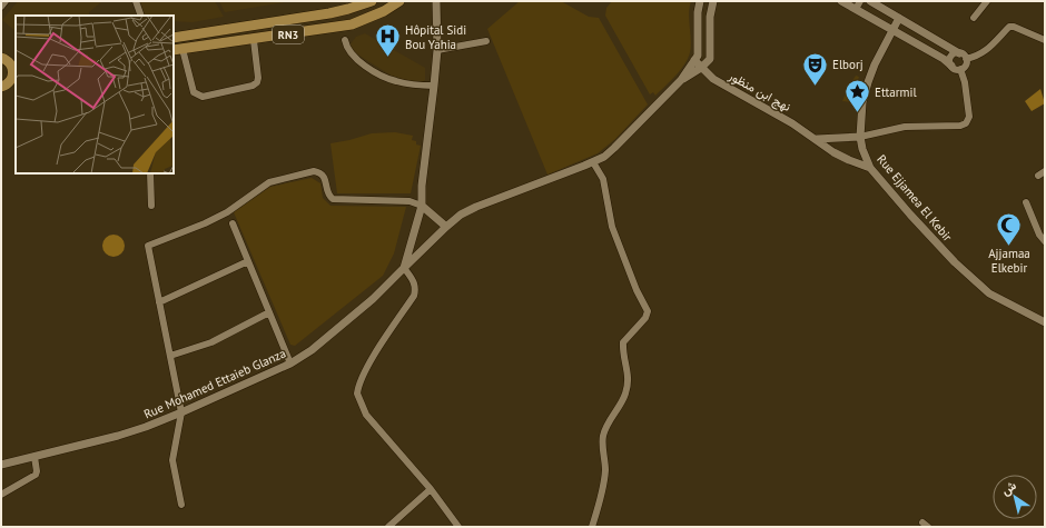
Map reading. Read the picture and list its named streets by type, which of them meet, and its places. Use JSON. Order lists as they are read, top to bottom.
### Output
{
  "streets": {
    "main road": ["RN3"],
    "street": ["نهج ابن منظور", "Rue Ejjamea El Kebir", "Rue Mohamed Ettaieb Glanza"]
  },
  "crossings": [
    ["نهج ابن منظور", "Rue Ejjamea El Kebir"]
  ],
  "places": {
    "hospital": ["Hôpital Sidi Bou Yahia"],
    "theatre": ["Elborj"],
    "place": ["Ettarmil"],
    "mosque": ["Ajjamaa Elkebir"]
  },
  "north": "top left"
}
